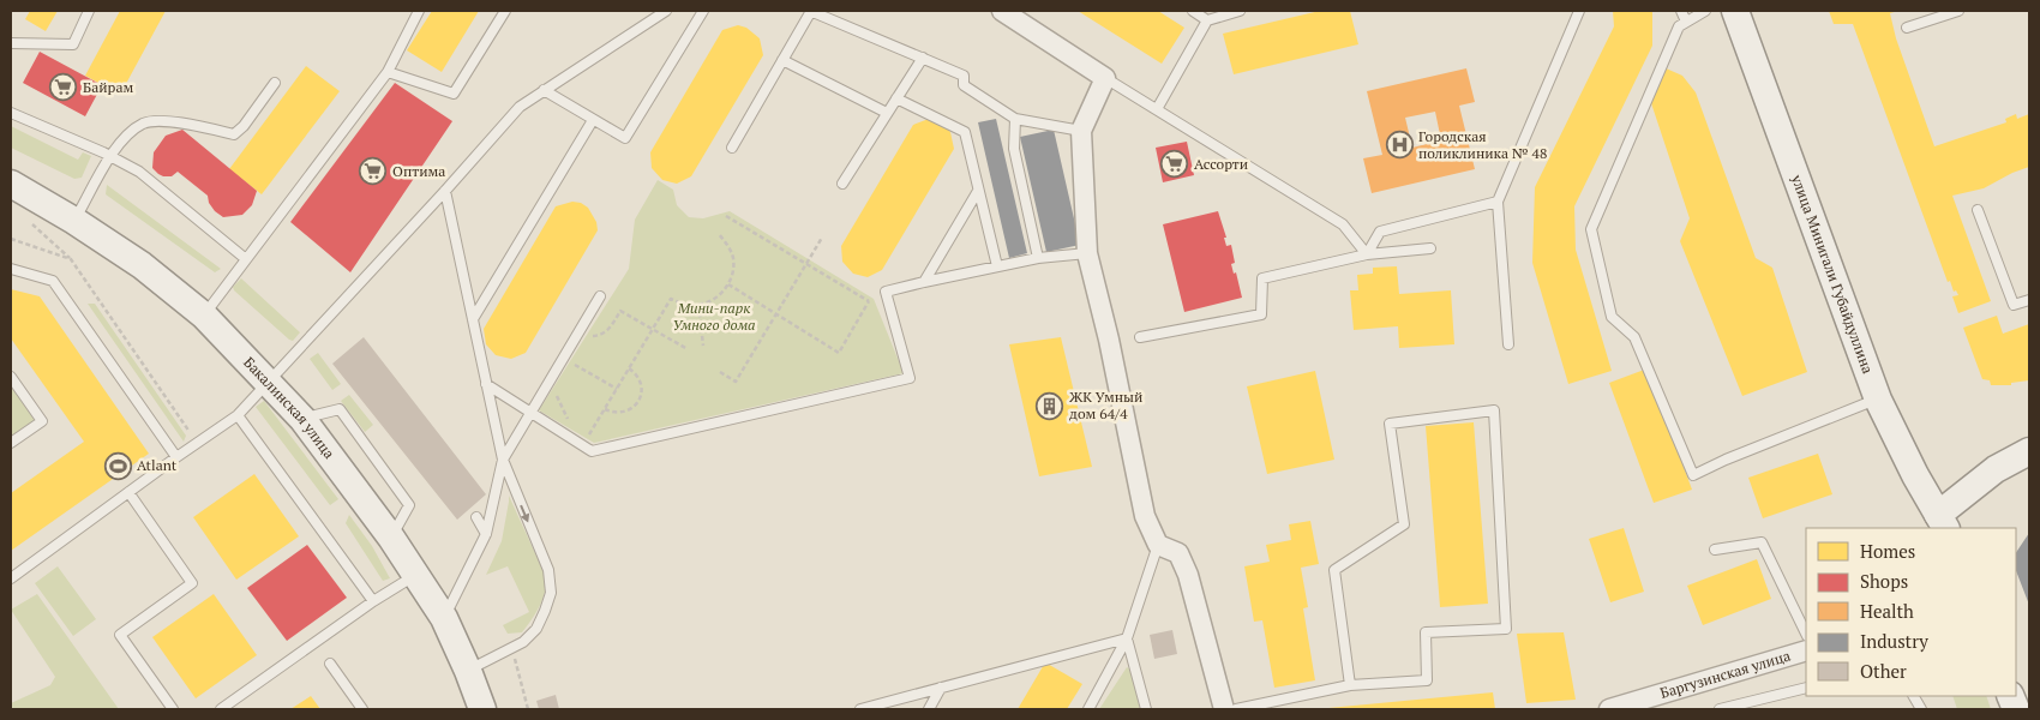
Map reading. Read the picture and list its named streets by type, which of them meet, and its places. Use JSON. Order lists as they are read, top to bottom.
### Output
{
  "streets": {
    "main road": ["улица Минигали Губайдуллина", "Бакалинская улица"],
    "street": ["Баргузинская улица"]
  },
  "parks": ["Мини-парк Умного дома"],
  "places": {
    "supermarket": ["Байрам", "Ассорти", "Оптима"],
    "hospital": ["Городская поликлиника № 48"],
    "building": ["ЖК Умный дом 64/4"],
    "sports": ["Atlant"]
  },
  "legend": [
    "Homes",
    "Shops",
    "Health",
    "Industry",
    "Other"
  ]
}
